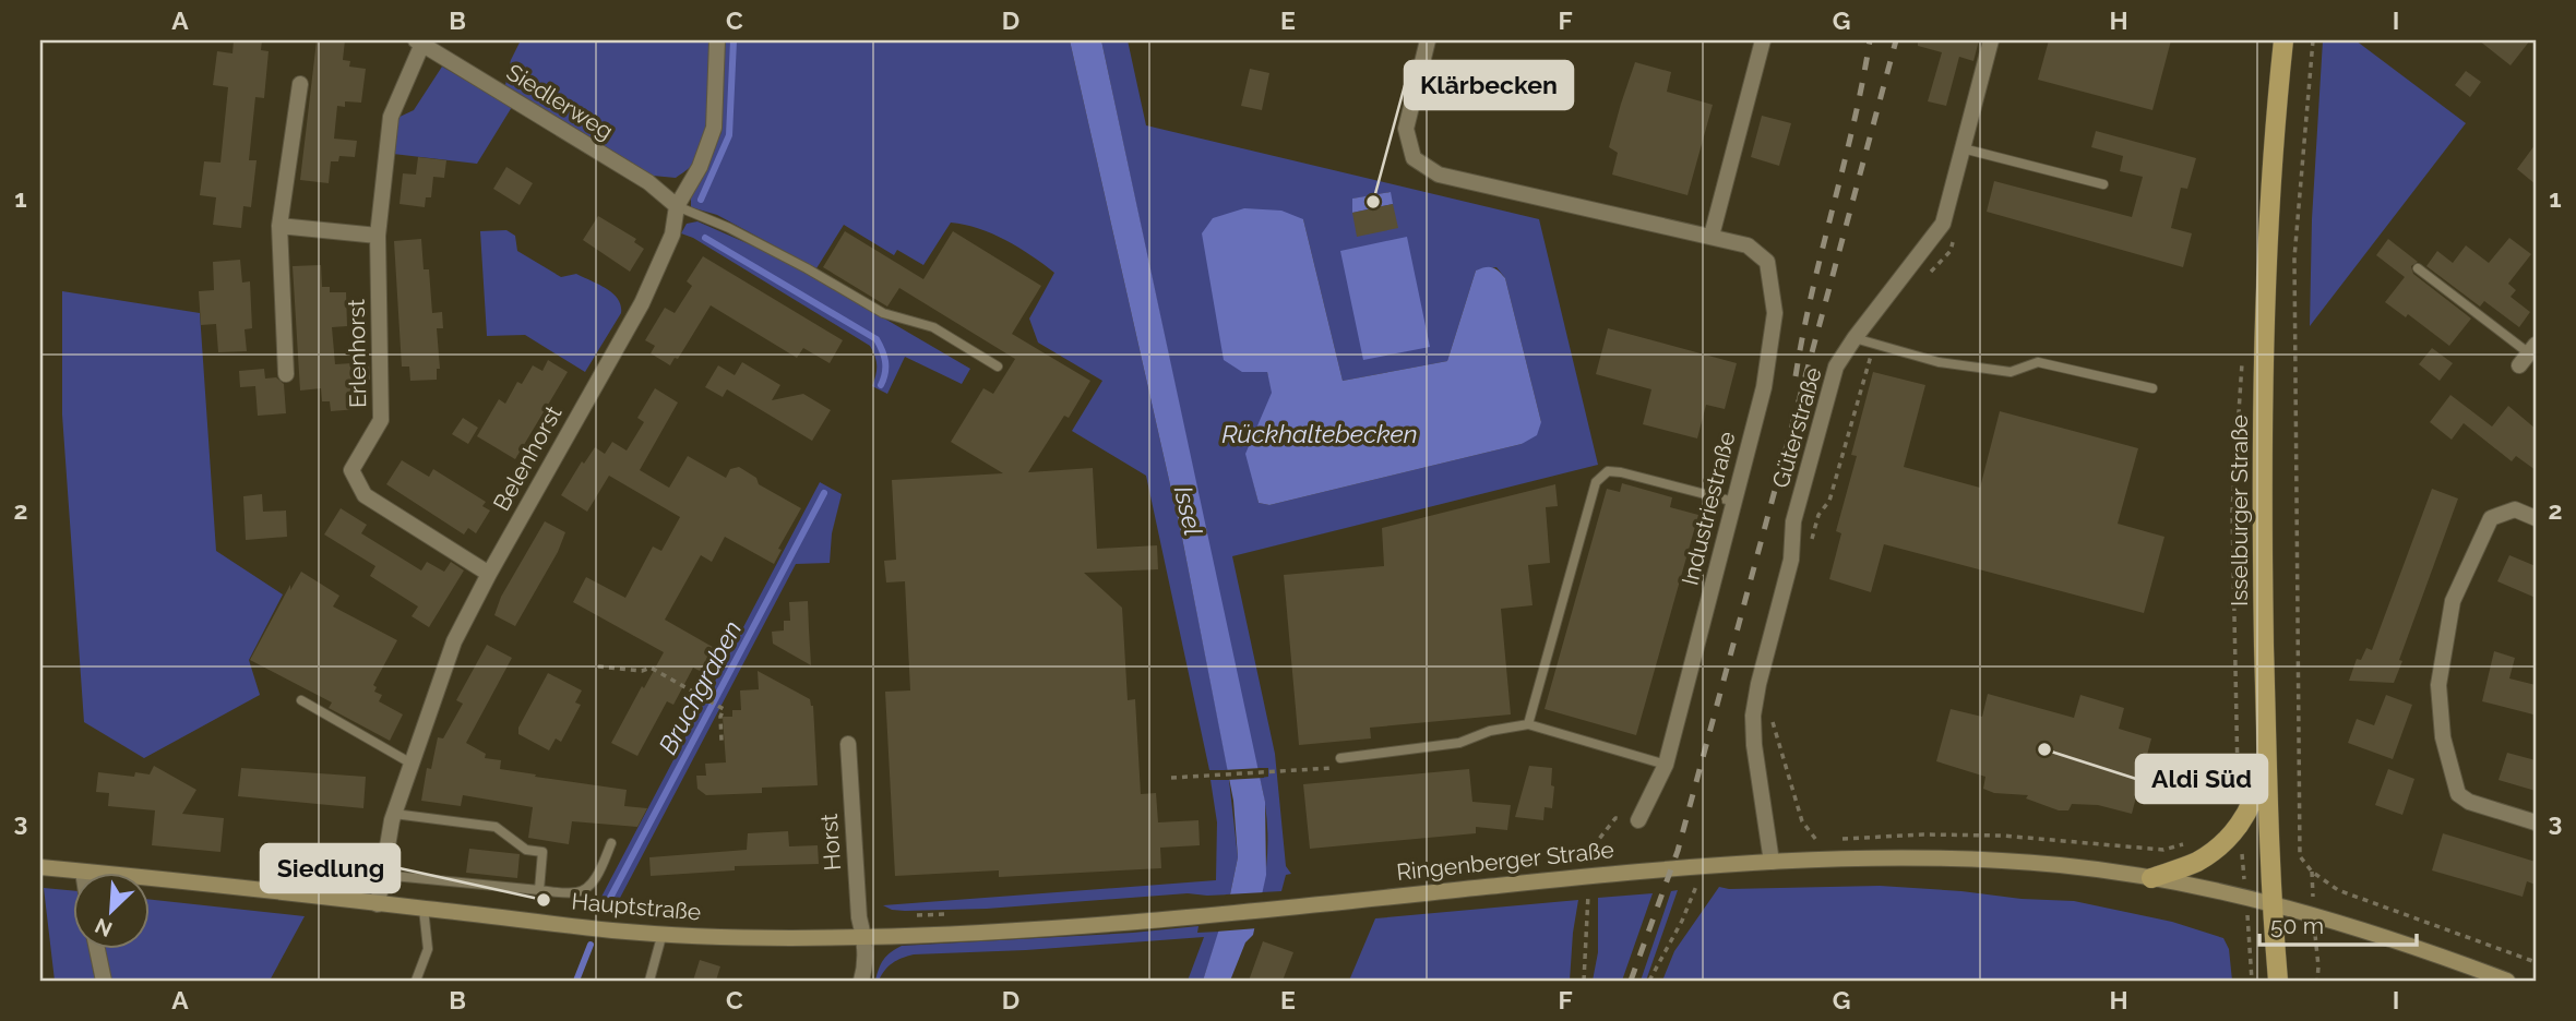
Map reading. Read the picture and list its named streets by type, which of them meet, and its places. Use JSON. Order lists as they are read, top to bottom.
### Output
{
  "streets": {
    "main road": ["Isselburger Straße", "Ringenberger Straße", "Hauptstraße"],
    "street": [
      "Siedlerweg",
      "Erlenhorst",
      "Güterstraße",
      "Belenhorst",
      "Industriestraße",
      "Horst"
    ]
  },
  "crossings": [
    ["Siedlerweg", "Erlenhorst"],
    ["Siedlerweg", "Belenhorst"],
    ["Erlenhorst", "Belenhorst"],
    ["Güterstraße", "Ringenberger Straße"],
    ["Belenhorst", "Hauptstraße"],
    ["Isselburger Straße", "Ringenberger Straße"],
    ["Horst", "Ringenberger Straße"],
    ["Horst", "Hauptstraße"],
    ["Ringenberger Straße", "Hauptstraße"]
  ],
  "water": ["Rückhaltebecken", "Issel", "Bruchgraben"],
  "places": ["Klärbecken", "Aldi Süd", "Siedlung"],
  "scale_bar": "50 m",
  "north": "bottom left",
  "grid": {
    "columns": [
      "A",
      "B",
      "C",
      "D",
      "E",
      "F",
      "G",
      "H",
      "I"
    ],
    "rows": ["1", "2", "3"]
  }
}
